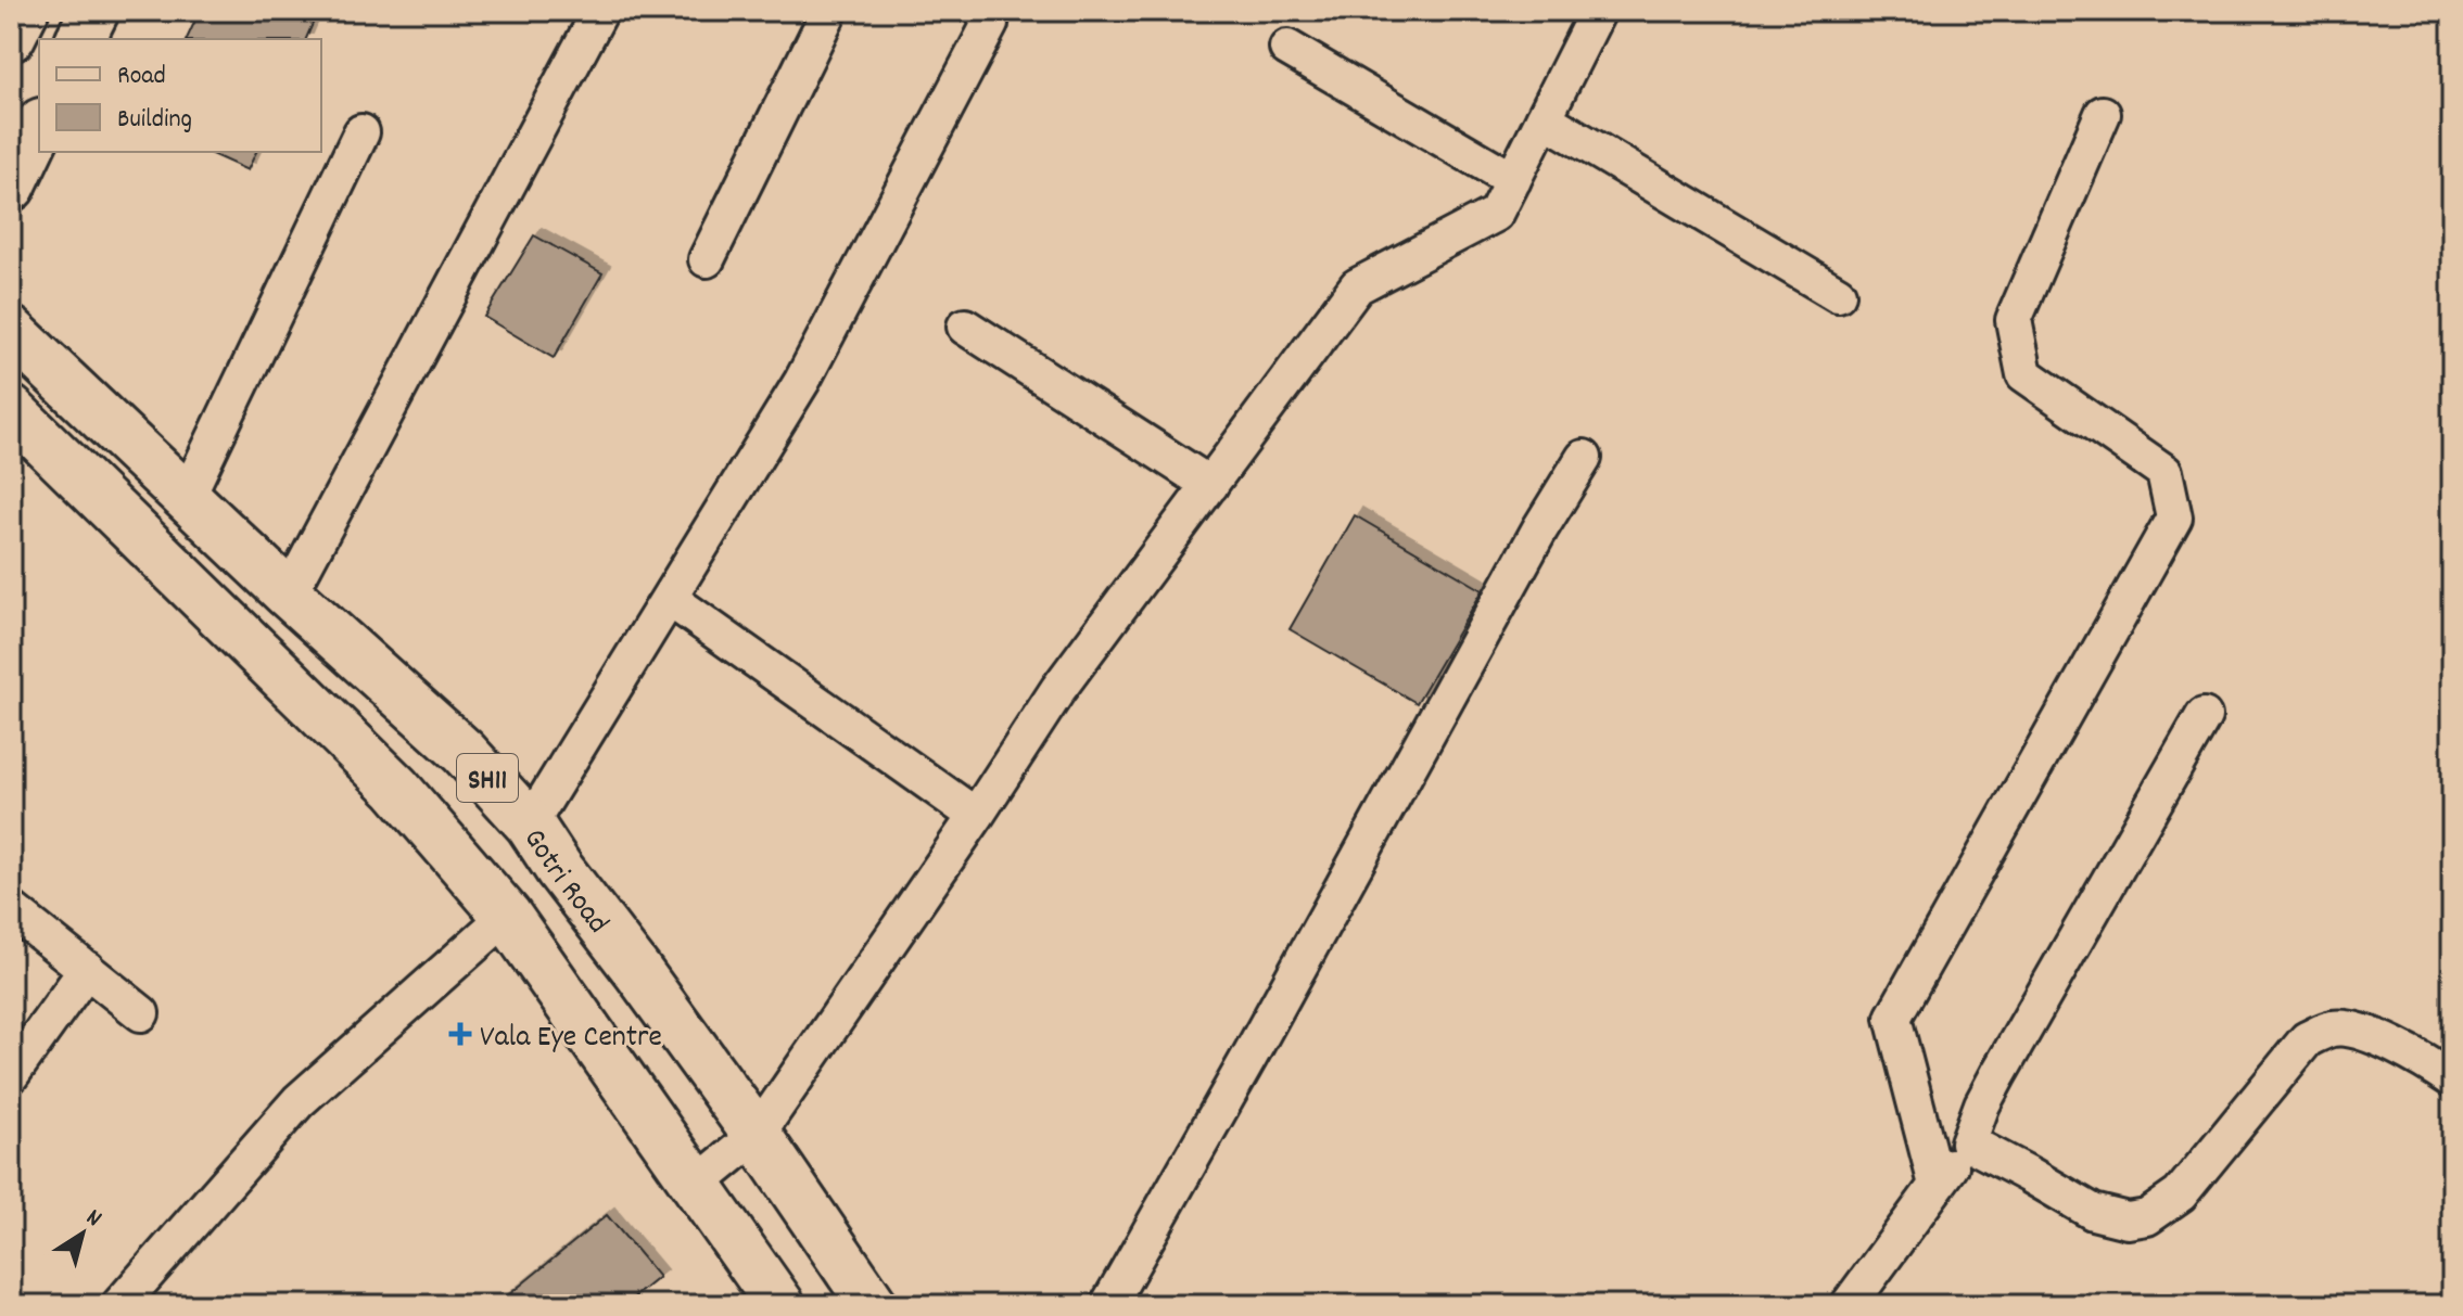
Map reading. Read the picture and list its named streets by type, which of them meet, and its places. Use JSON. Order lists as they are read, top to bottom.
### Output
{
  "streets": {
    "main road": ["SH11", "Gotri Road"]
  },
  "places": {
    "health": ["Vala Eye Centre"]
  },
  "legend": ["Road", "Building"],
  "north": "top right"
}
